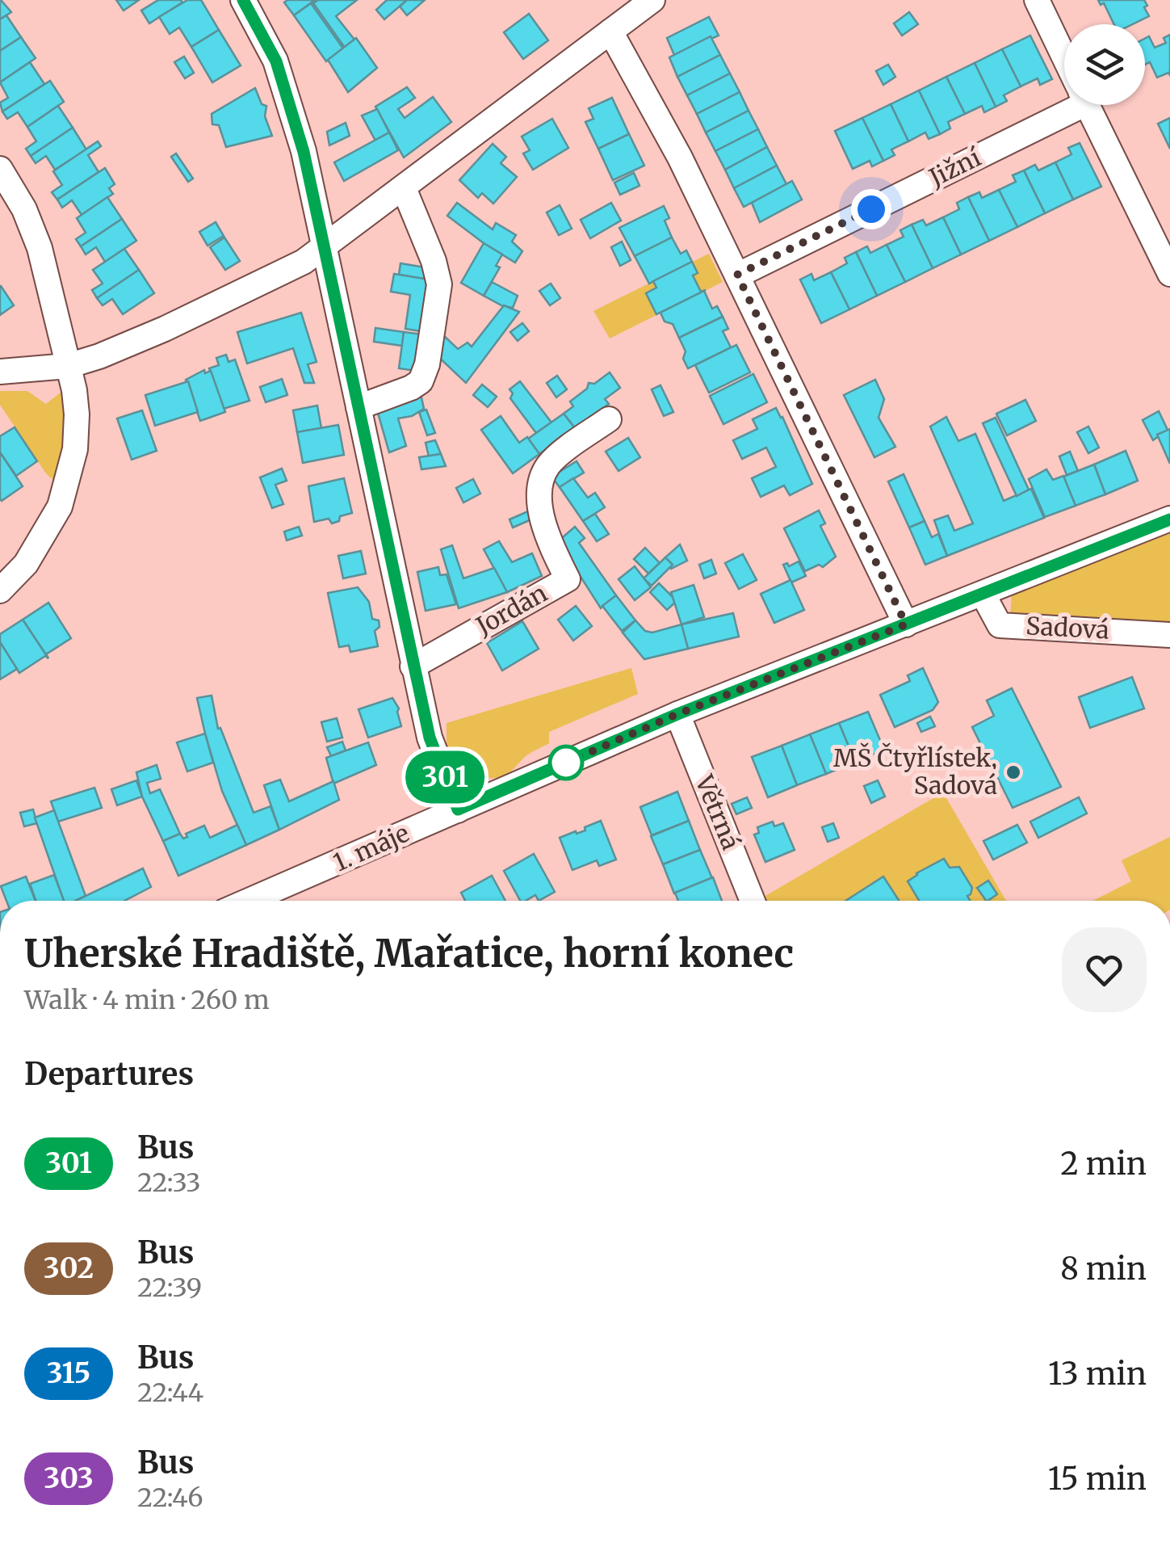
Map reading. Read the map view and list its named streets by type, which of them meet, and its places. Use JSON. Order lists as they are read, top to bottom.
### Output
{
  "streets": {
    "street": [
      "Jižní",
      "Jordán",
      "Sadová",
      "Větrná",
      "1. máje"
    ]
  },
  "crossings": [
    ["Sadová", "Větrná"],
    ["Sadová", "1. máje"]
  ],
  "places": ["MŠ Čtyřlístek, Sadová"],
  "lines": ["bus line 301"],
  "page": {
    "on_map": "301",
    "heading": [
      ["Uherské Hradiště, Mařatice, horní konec", "Walk · 4 min · 260 m"],
      "Departures"
    ],
    "list": [
      {
        "mark": "301",
        "name": "Bus",
        "note": "22:33",
        "value": "2 min"
      },
      {
        "mark": "302",
        "name": "Bus",
        "note": "22:39",
        "value": "8 min"
      },
      {
        "mark": "315",
        "name": "Bus",
        "note": "22:44",
        "value": "13 min"
      },
      {
        "mark": "303",
        "name": "Bus",
        "note": "22:46",
        "value": "15 min"
      }
    ]
  }
}
